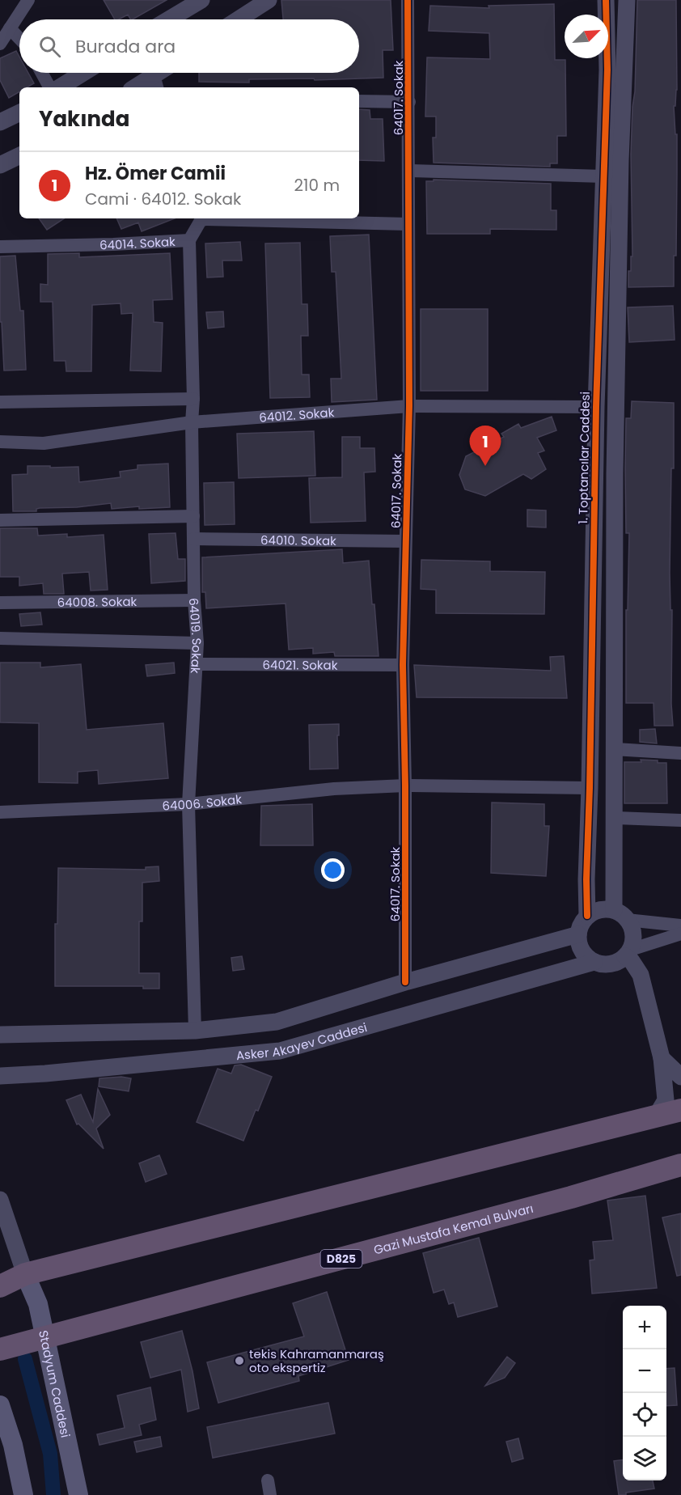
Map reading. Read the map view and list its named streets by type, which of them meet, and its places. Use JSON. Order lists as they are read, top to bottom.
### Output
{
  "streets": {
    "highway": ["Gazi Mustafa Kemal Bulvarı", "D825"],
    "main road": ["Stadyum Caddesi"],
    "street": [
      "64017. Sokak",
      "64014. Sokak",
      "64012. Sokak",
      "1. Toptancılar Caddesi",
      "64010. Sokak",
      "64008. Sokak",
      "64019. Sokak",
      "64021. Sokak",
      "64006. Sokak",
      "Asker Akayev Caddesi"
    ]
  },
  "crossings": [
    ["64017. Sokak", "64014. Sokak"],
    ["64017. Sokak", "64012. Sokak"],
    ["64017. Sokak", "64010. Sokak"],
    ["64017. Sokak", "64021. Sokak"],
    ["64017. Sokak", "64006. Sokak"],
    ["64017. Sokak", "Asker Akayev Caddesi"],
    ["64014. Sokak", "64019. Sokak"],
    ["64012. Sokak", "1. Toptancılar Caddesi"],
    ["64012. Sokak", "64019. Sokak"],
    ["1. Toptancılar Caddesi", "64006. Sokak"],
    ["1. Toptancılar Caddesi", "Asker Akayev Caddesi"],
    ["64010. Sokak", "64019. Sokak"],
    ["64008. Sokak", "64019. Sokak"],
    ["64019. Sokak", "64021. Sokak"],
    ["64019. Sokak", "64006. Sokak"],
    ["64019. Sokak", "Asker Akayev Caddesi"],
    ["Gazi Mustafa Kemal Bulvarı", "Stadyum Caddesi"]
  ],
  "places": ["tekis Kahramanmaraş oto ekspertiz"],
  "north": "top right",
  "page": {
    "search": "Burada ara",
    "heading": "Yakında",
    "list": [
      {
        "mark": "1",
        "name": "Hz. Ömer Camii",
        "note": "Cami · 64012. Sokak",
        "value": "210 m"
      }
    ],
    "pins": "1",
    "map_buttons": ["+", "−"]
  }
}
